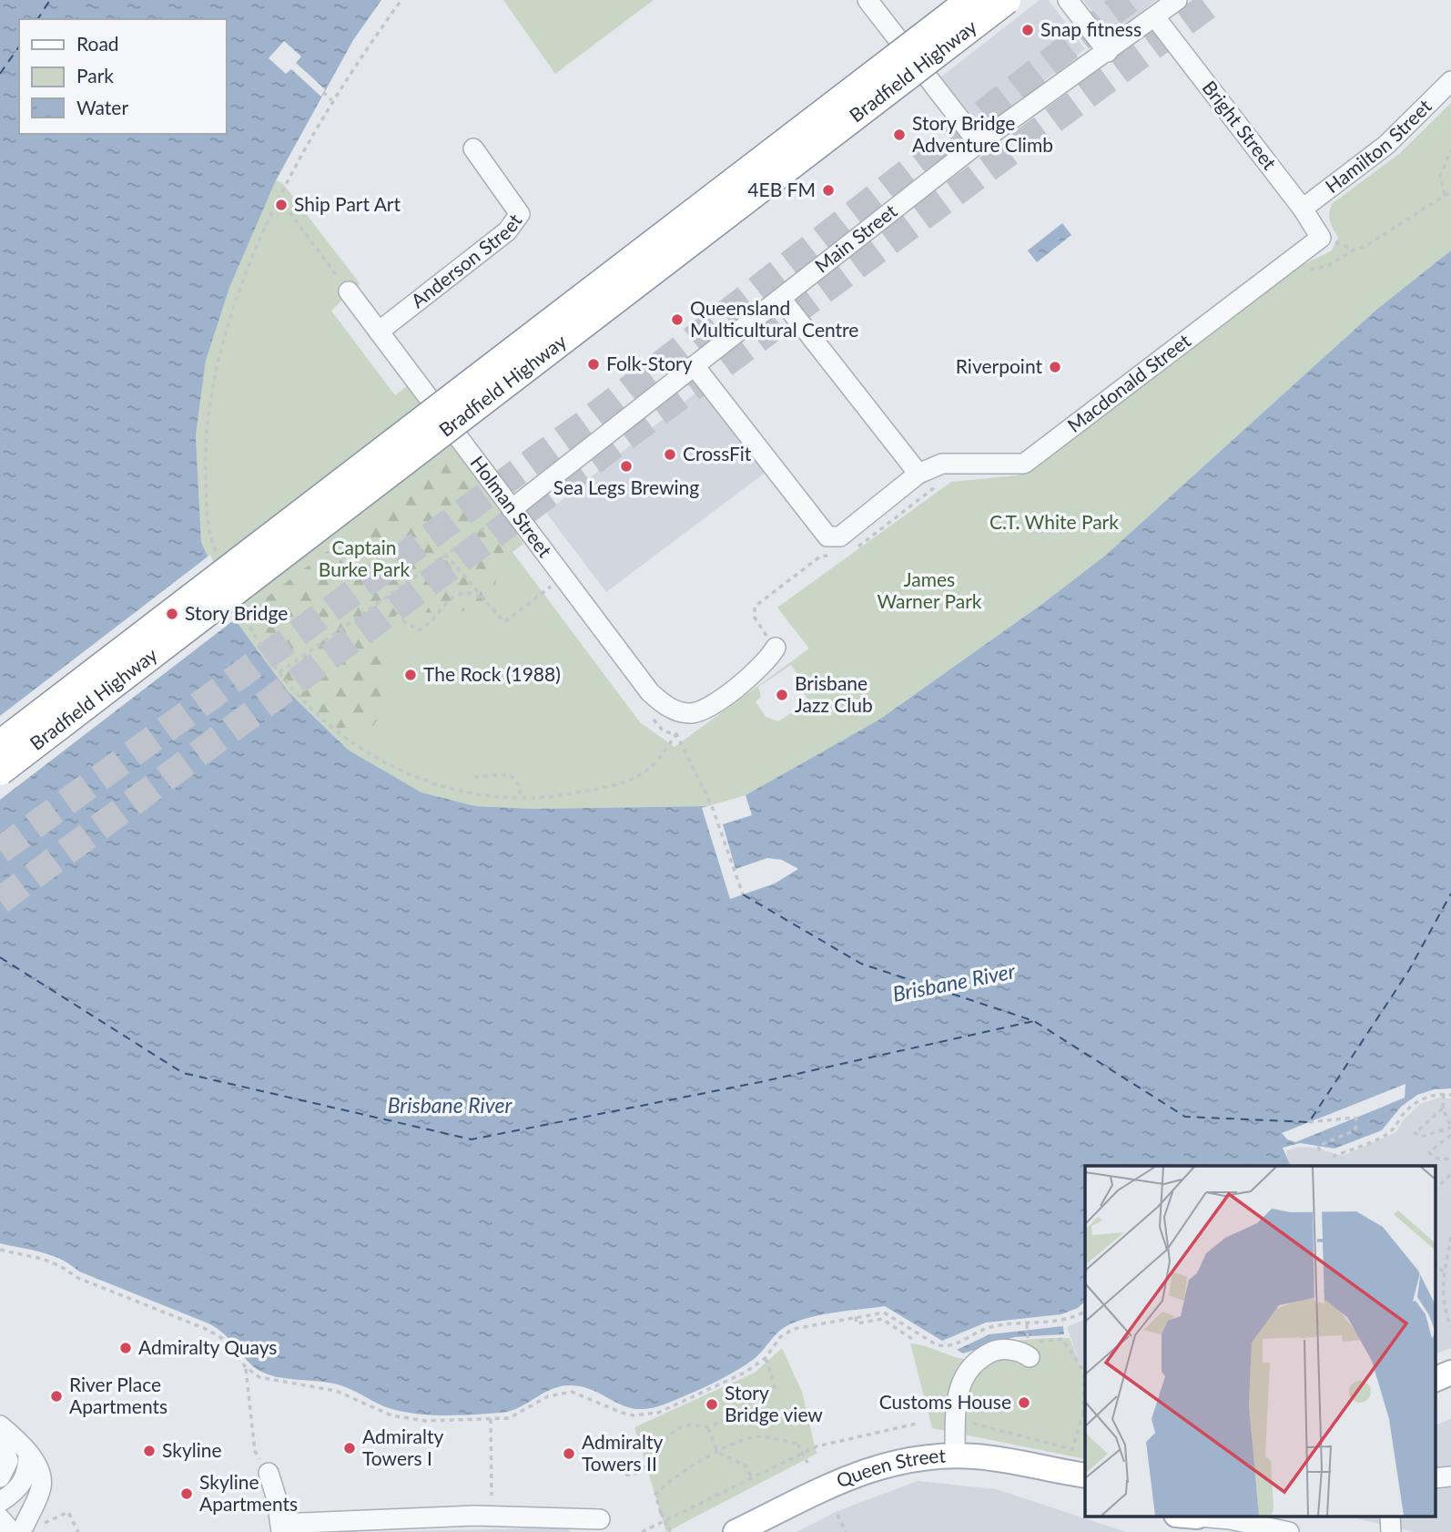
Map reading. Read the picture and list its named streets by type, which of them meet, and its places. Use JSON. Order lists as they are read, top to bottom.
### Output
{
  "streets": {
    "highway": ["Bradfield Highway"],
    "main road": ["Queen Street"],
    "street": [
      "Bright Street",
      "Hamilton Street",
      "Main Street",
      "Anderson Street",
      "Macdonald Street",
      "Holman Street"
    ]
  },
  "crossings": [
    ["Bright Street", "Hamilton Street"],
    ["Bright Street", "Main Street"],
    ["Bright Street", "Macdonald Street"],
    ["Main Street", "Macdonald Street"],
    ["Main Street", "Holman Street"],
    ["Anderson Street", "Holman Street"]
  ],
  "water": ["Brisbane River"],
  "parks": ["C.T. White Park", "Captain Burke Park", "James Warner Park"],
  "places": [
    "Snap fitness",
    "Story Bridge Adventure Climb",
    "4EB FM",
    "Ship Part Art",
    "Queensland Multicultural Centre",
    "Folk-Story",
    "Riverpoint",
    "CrossFit",
    "Sea Legs Brewing",
    "Story Bridge",
    "The Rock (1988)",
    "Brisbane Jazz Club",
    "Admiralty Quays",
    "River Place Apartments",
    "Customs House",
    "Story Bridge view",
    "Admiralty Towers I",
    "Skyline",
    "Admiralty Towers II",
    "Skyline Apartments"
  ],
  "legend": ["Road", "Park", "Water"]
}
